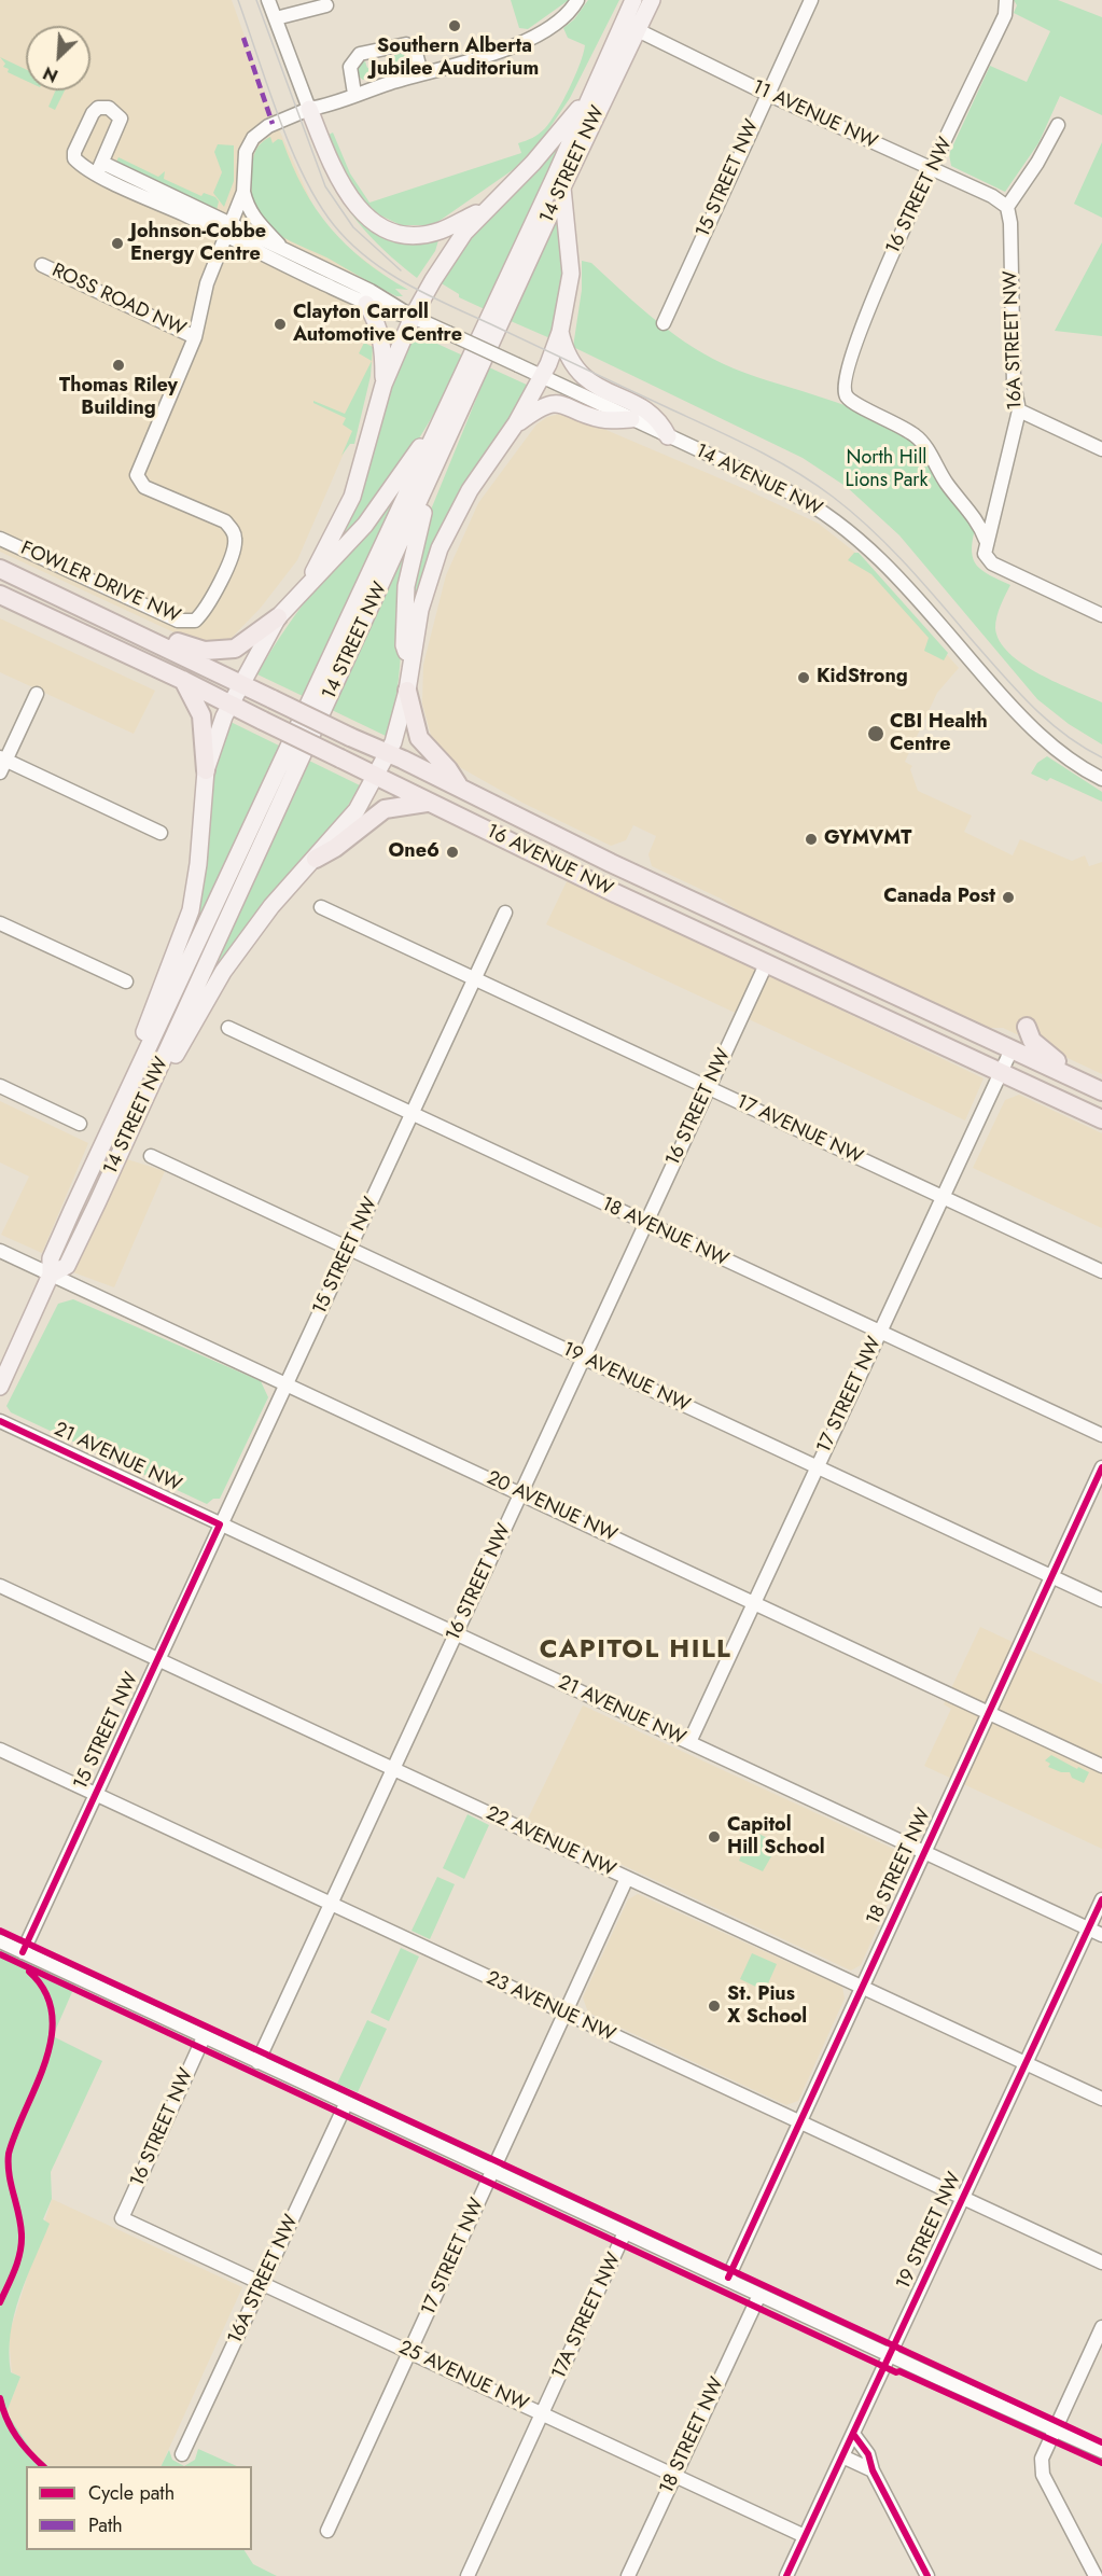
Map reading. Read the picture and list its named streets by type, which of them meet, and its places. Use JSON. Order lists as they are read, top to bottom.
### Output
{
  "streets": {
    "highway": ["16 AVENUE NW"],
    "main road": ["14 STREET NW"],
    "street": [
      "11 AVENUE NW",
      "15 STREET NW",
      "16 STREET NW",
      "ROSS ROAD NW",
      "16A STREET NW",
      "14 AVENUE NW",
      "FOWLER DRIVE NW",
      "17 AVENUE NW",
      "18 AVENUE NW",
      "19 AVENUE NW",
      "17 STREET NW",
      "21 AVENUE NW",
      "20 AVENUE NW",
      "22 AVENUE NW",
      "18 STREET NW",
      "23 AVENUE NW",
      "19 STREET NW",
      "17A STREET NW",
      "25 AVENUE NW"
    ]
  },
  "crossings": [
    ["11 AVENUE NW", "14 STREET NW"],
    ["11 AVENUE NW", "15 STREET NW"],
    ["11 AVENUE NW", "16 STREET NW"],
    ["11 AVENUE NW", "16A STREET NW"],
    ["14 STREET NW", "20 AVENUE NW"],
    ["15 STREET NW", "17 AVENUE NW"],
    ["15 STREET NW", "18 AVENUE NW"],
    ["15 STREET NW", "19 AVENUE NW"],
    ["15 STREET NW", "21 AVENUE NW"],
    ["15 STREET NW", "20 AVENUE NW"],
    ["15 STREET NW", "22 AVENUE NW"],
    ["15 STREET NW", "23 AVENUE NW"],
    ["16 STREET NW", "16A STREET NW"],
    ["16 STREET NW", "16 AVENUE NW"],
    ["16 STREET NW", "17 AVENUE NW"],
    ["16 STREET NW", "18 AVENUE NW"],
    ["16 STREET NW", "19 AVENUE NW"],
    ["16 STREET NW", "21 AVENUE NW"],
    ["16 STREET NW", "20 AVENUE NW"],
    ["16 STREET NW", "22 AVENUE NW"],
    ["16 STREET NW", "23 AVENUE NW"],
    ["16 STREET NW", "25 AVENUE NW"],
    ["ROSS ROAD NW", "FOWLER DRIVE NW"],
    ["16A STREET NW", "25 AVENUE NW"],
    ["14 AVENUE NW", "FOWLER DRIVE NW"],
    ["16 AVENUE NW", "17 STREET NW"],
    ["17 AVENUE NW", "17 STREET NW"],
    ["18 AVENUE NW", "17 STREET NW"],
    ["19 AVENUE NW", "17 STREET NW"],
    ["19 AVENUE NW", "18 STREET NW"],
    ["17 STREET NW", "21 AVENUE NW"],
    ["17 STREET NW", "20 AVENUE NW"],
    ["17 STREET NW", "22 AVENUE NW"],
    ["17 STREET NW", "23 AVENUE NW"],
    ["17 STREET NW", "25 AVENUE NW"],
    ["21 AVENUE NW", "18 STREET NW"],
    ["21 AVENUE NW", "19 STREET NW"],
    ["20 AVENUE NW", "18 STREET NW"],
    ["22 AVENUE NW", "18 STREET NW"],
    ["22 AVENUE NW", "19 STREET NW"],
    ["18 STREET NW", "23 AVENUE NW"],
    ["18 STREET NW", "25 AVENUE NW"],
    ["23 AVENUE NW", "19 STREET NW"],
    ["19 STREET NW", "25 AVENUE NW"],
    ["17A STREET NW", "25 AVENUE NW"]
  ],
  "districts": ["CAPITOL HILL"],
  "parks": ["North Hill Lions Park"],
  "places": [
    "Southern Alberta Jubilee Auditorium",
    "Johnson-Cobbe Energy Centre",
    "Clayton Carroll Automotive Centre",
    "Thomas Riley Building",
    "KidStrong",
    "CBI Health Centre",
    "GYMVMT",
    "One6",
    "Canada Post",
    "Capitol Hill School",
    "St. Pius X School"
  ],
  "legend": ["Cycle path", "Path"],
  "north": "bottom left"
}
